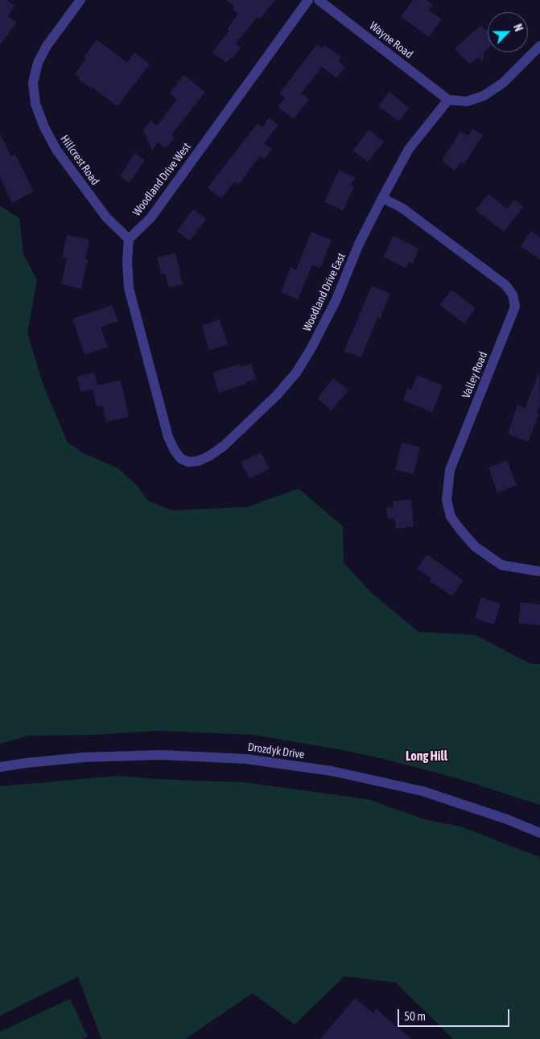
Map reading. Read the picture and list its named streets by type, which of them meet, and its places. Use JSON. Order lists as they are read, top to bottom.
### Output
{
  "streets": {
    "street": [
      "Wayne Road",
      "Hillcrest Road",
      "Woodland Drive West",
      "Woodland Drive East",
      "Valley Road",
      "Drozdyk Drive"
    ]
  },
  "crossings": [
    ["Wayne Road", "Woodland Drive East"],
    ["Hillcrest Road", "Woodland Drive West"],
    ["Hillcrest Road", "Woodland Drive East"],
    ["Woodland Drive West", "Woodland Drive East"],
    ["Woodland Drive East", "Valley Road"]
  ],
  "districts": ["Long Hill"],
  "scale_bar": "50 m",
  "north": "top right"
}
